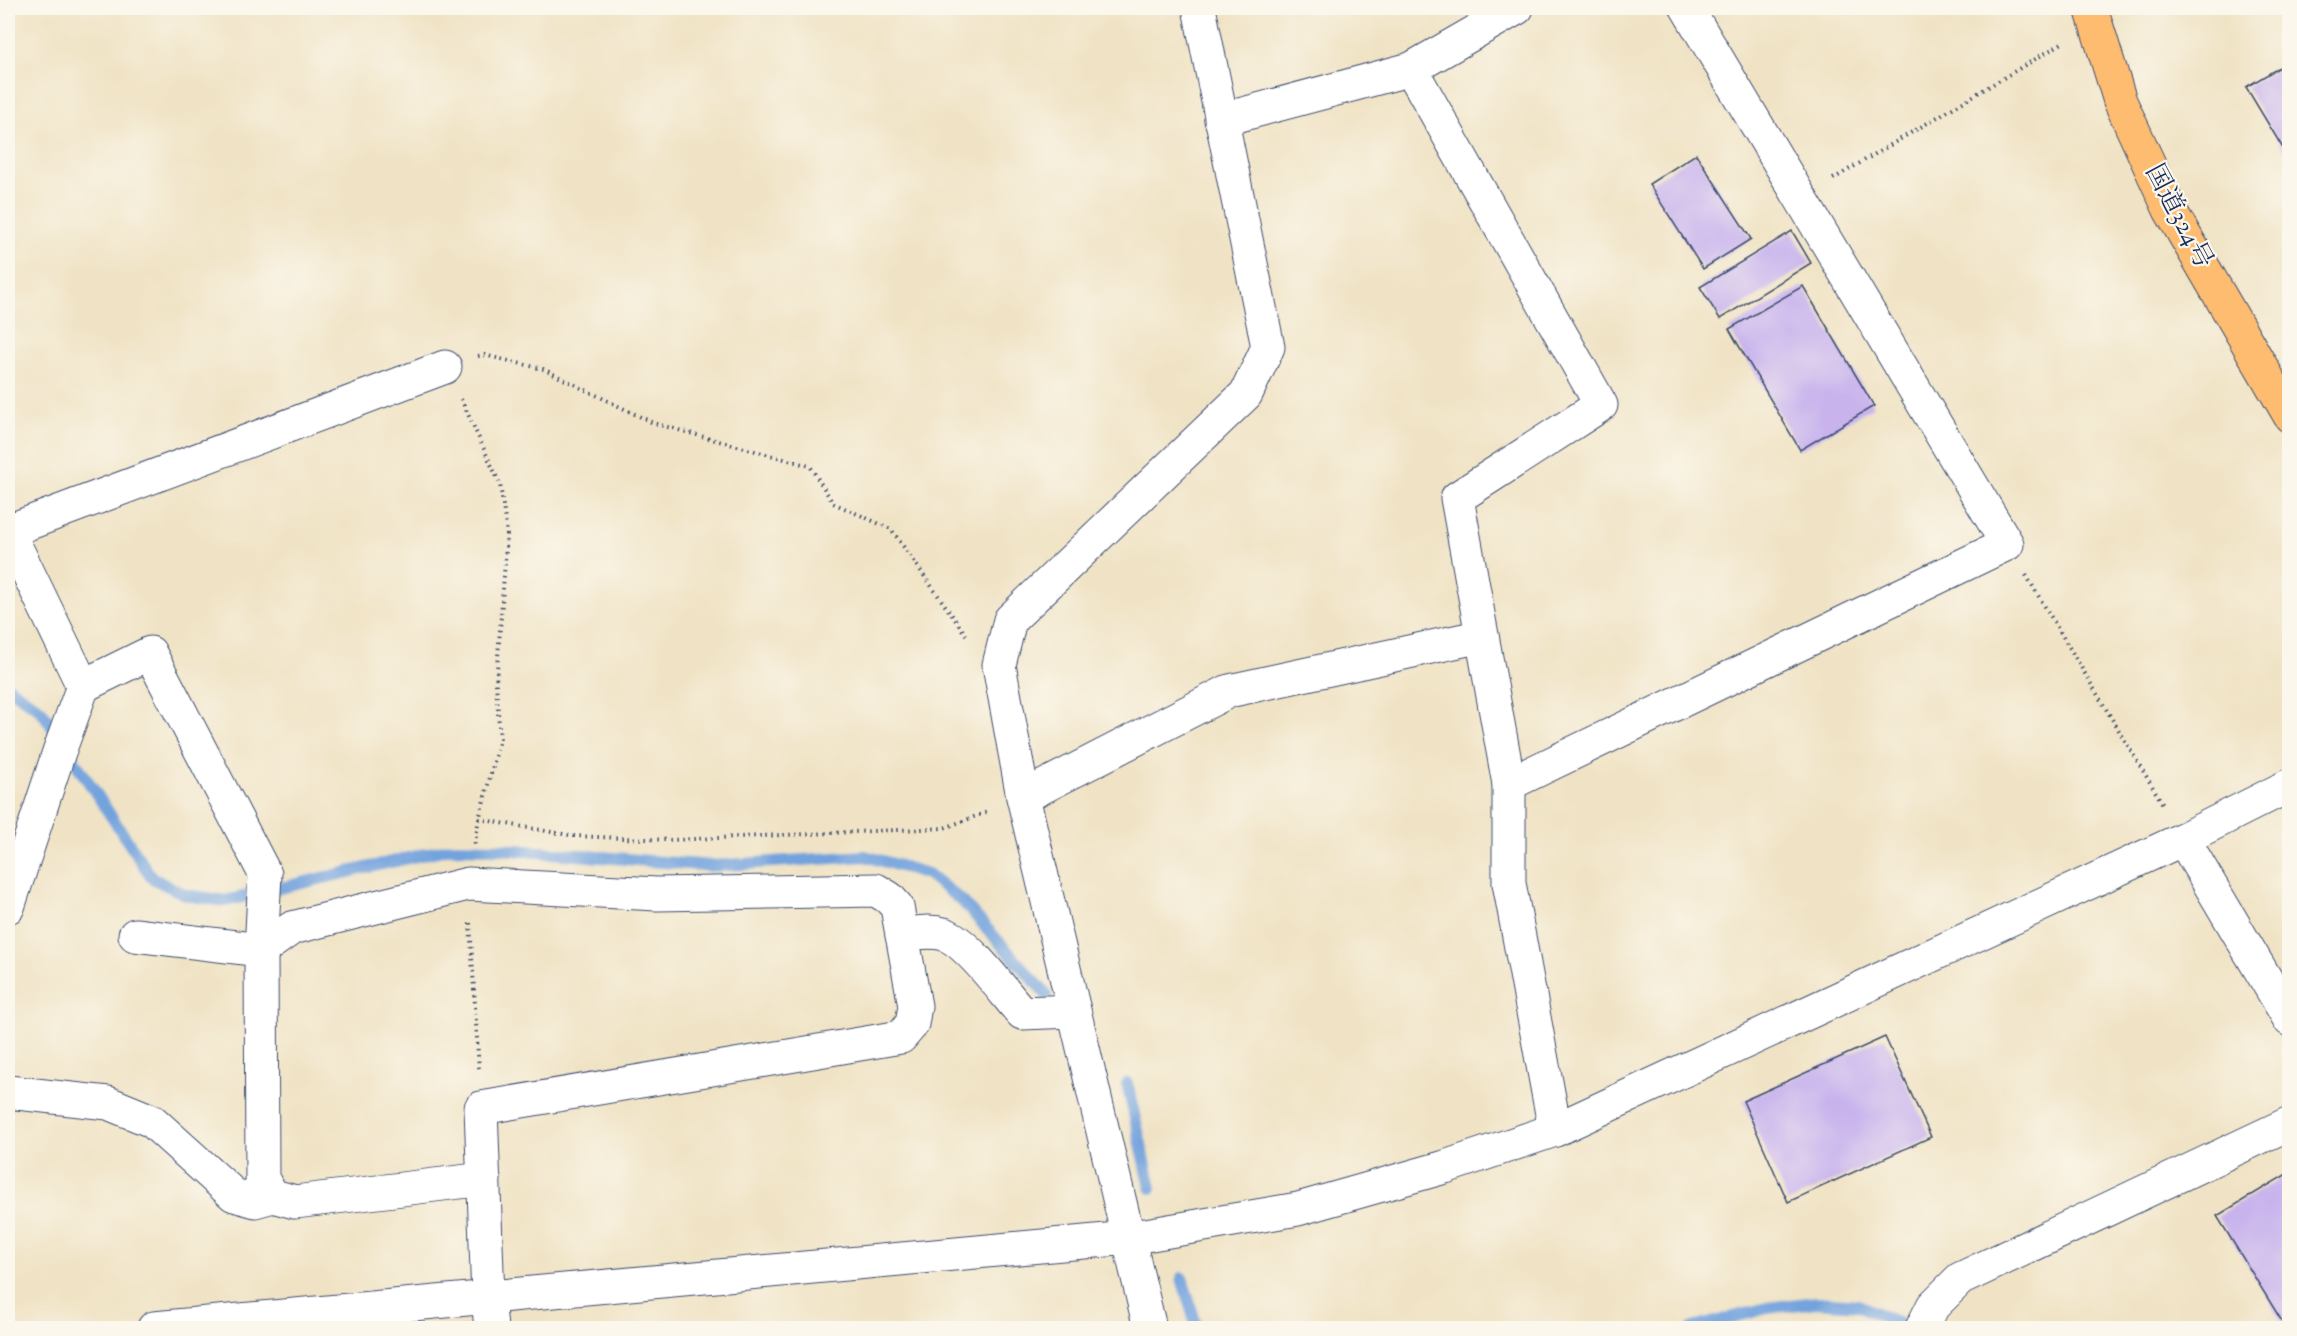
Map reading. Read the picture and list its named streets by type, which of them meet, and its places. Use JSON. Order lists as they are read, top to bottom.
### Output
{
  "streets": {
    "highway": ["国道324号"]
  }
}
